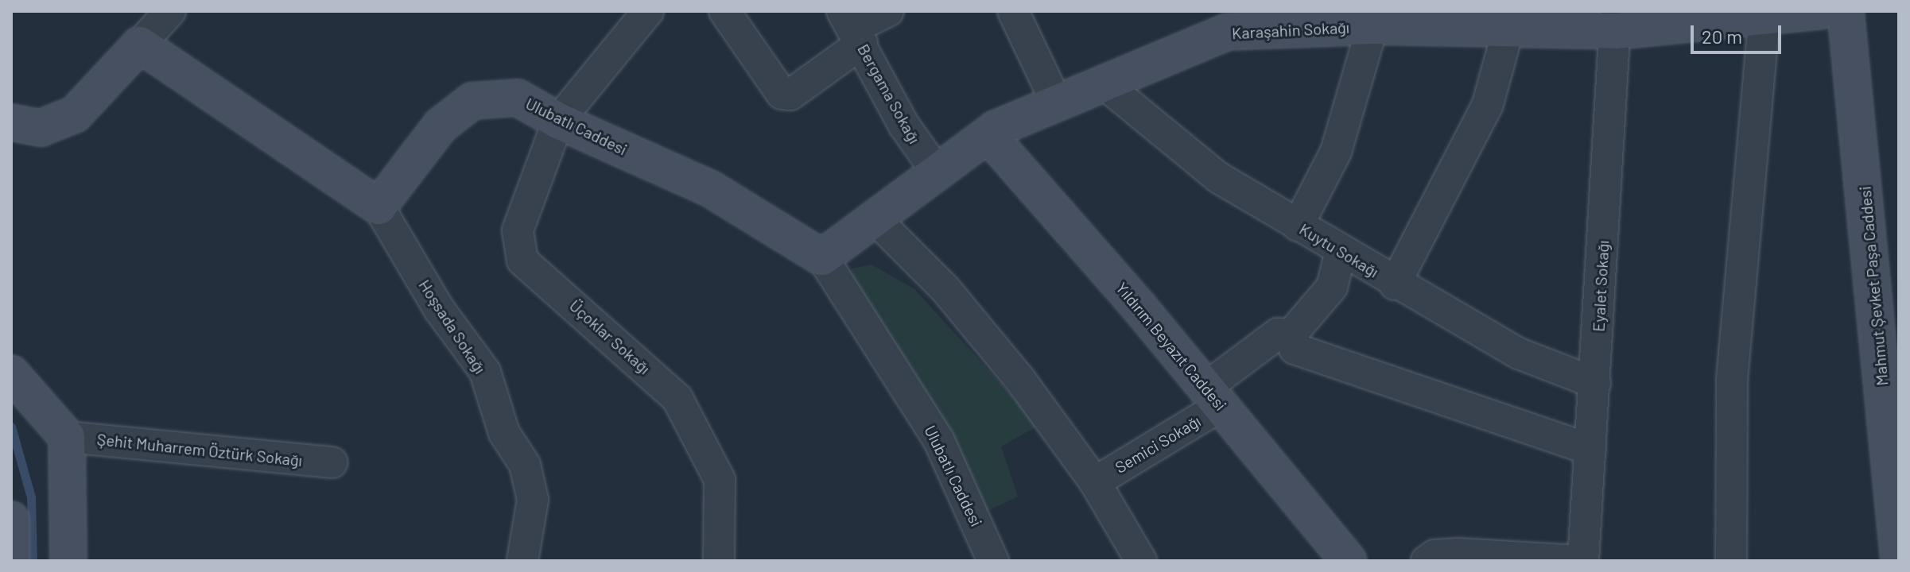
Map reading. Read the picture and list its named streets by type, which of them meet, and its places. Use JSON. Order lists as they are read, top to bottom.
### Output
{
  "streets": {
    "street": [
      "Karaşahin Sokağı",
      "Bergama Sokağı",
      "Ulubatlı Caddesi",
      "Kuytu Sokağı",
      "Eyalet Sokağı",
      "Mahmut Şevket Paşa Caddesi",
      "Hoşsada Sokağı",
      "Üçoklar Sokağı",
      "Yıldırım Beyazıt Caddesi",
      "Semici Sokağı",
      "Şehit Muharrem Öztürk Sokağı"
    ]
  },
  "crossings": [
    ["Karaşahin Sokağı", "Bergama Sokağı"],
    ["Karaşahin Sokağı", "Ulubatlı Caddesi"],
    ["Karaşahin Sokağı", "Kuytu Sokağı"],
    ["Karaşahin Sokağı", "Eyalet Sokağı"],
    ["Karaşahin Sokağı", "Yıldırım Beyazıt Caddesi"],
    ["Ulubatlı Caddesi", "Hoşsada Sokağı"],
    ["Ulubatlı Caddesi", "Üçoklar Sokağı"],
    ["Kuytu Sokağı", "Eyalet Sokağı"],
    ["Yıldırım Beyazıt Caddesi", "Semici Sokağı"]
  ],
  "scale_bar": "20 m"
}
